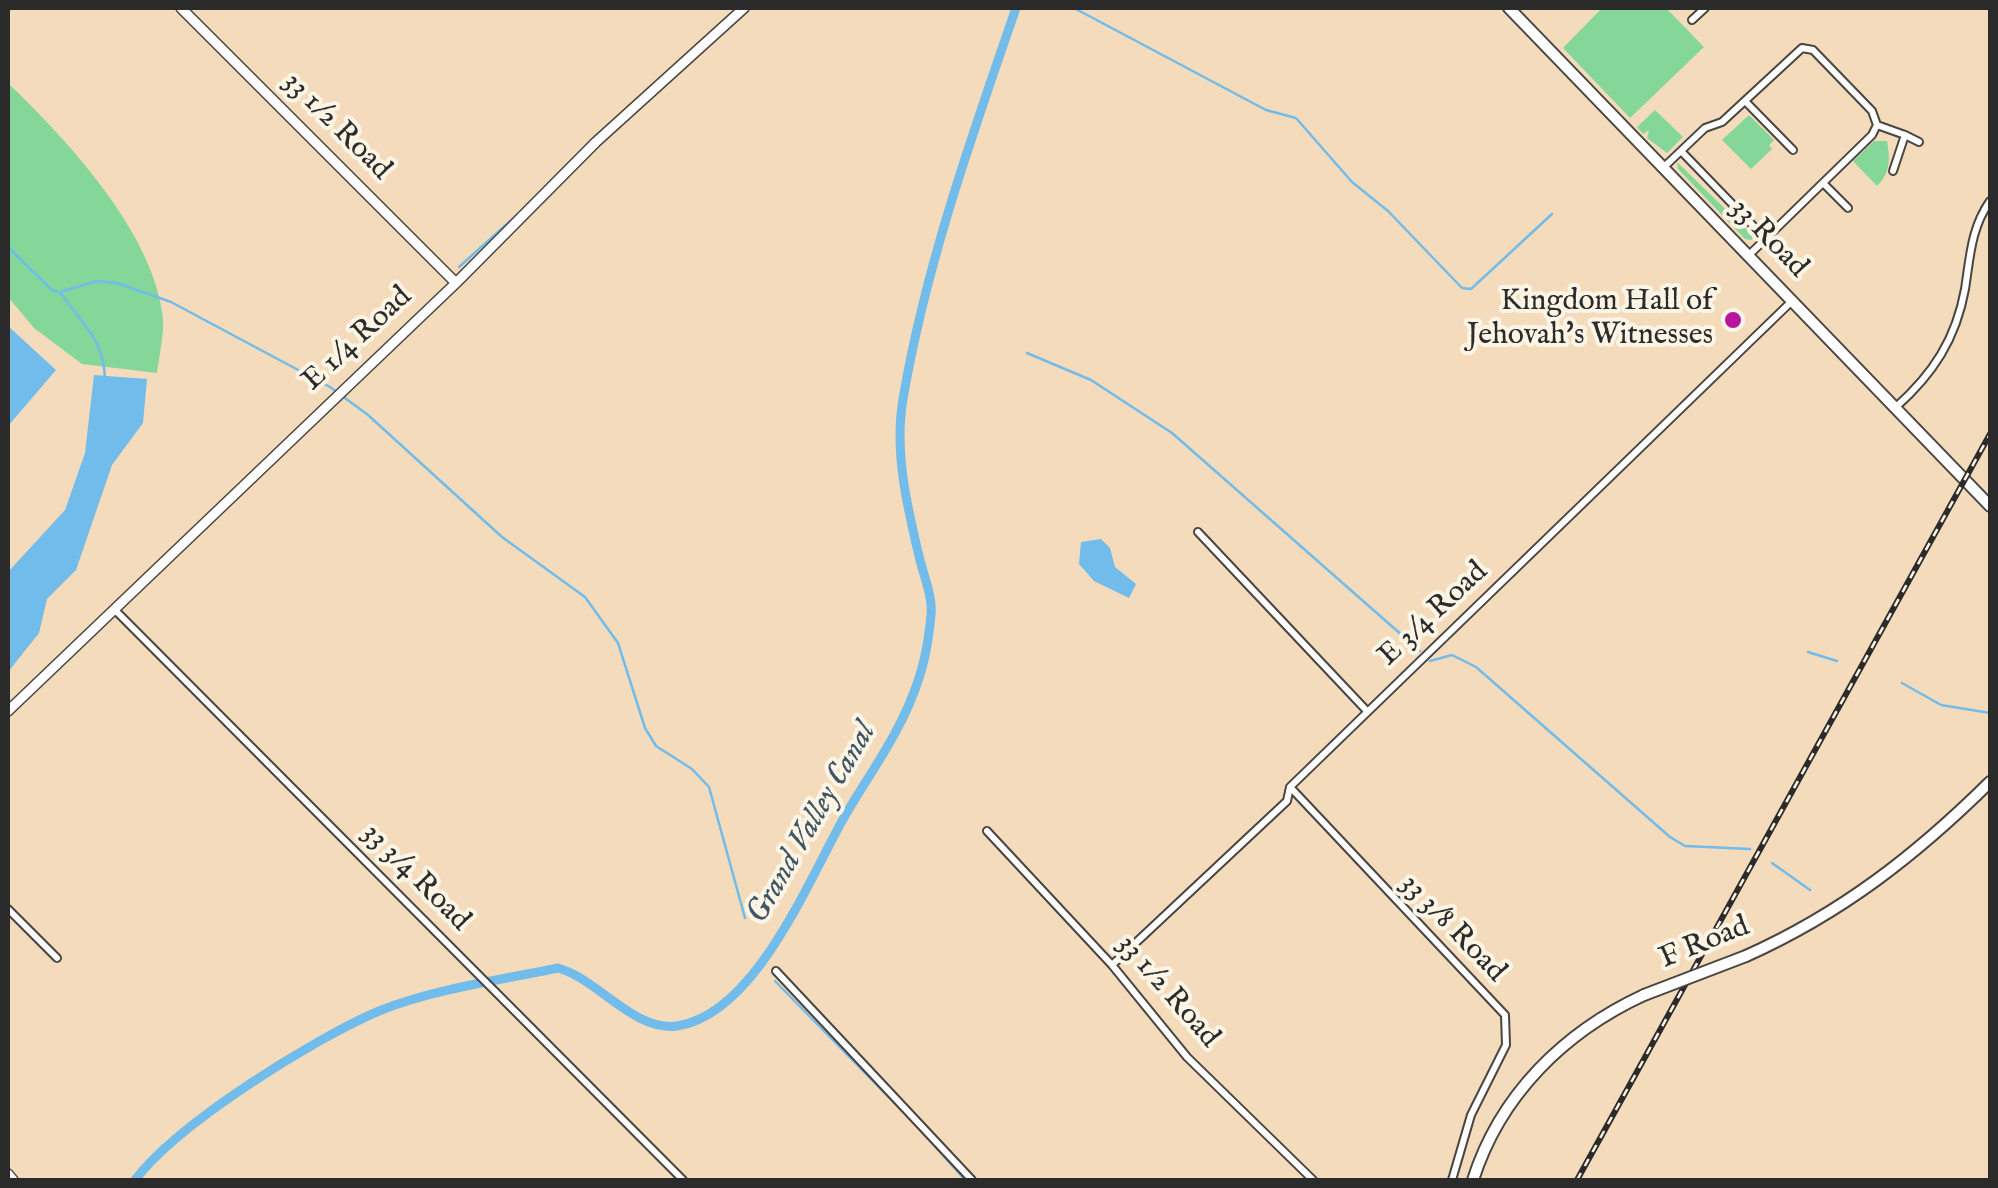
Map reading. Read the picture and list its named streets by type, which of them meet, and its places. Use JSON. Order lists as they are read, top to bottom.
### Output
{
  "streets": {
    "main road": ["33 Road", "F Road"],
    "street": [
      "33 1/2 Road",
      "E 1/4 Road",
      "E 3/4 Road",
      "33 3/4 Road",
      "33 3/8 Road"
    ]
  },
  "crossings": [
    ["33 1/2 Road", "E 1/4 Road"],
    ["33 1/2 Road", "E 3/4 Road"],
    ["33 Road", "E 3/4 Road"],
    ["E 1/4 Road", "33 3/4 Road"],
    ["E 3/4 Road", "33 3/8 Road"]
  ],
  "water": ["Grand Valley Canal"],
  "places": ["Kingdom Hall of Jehovah's Witnesses"]
}
